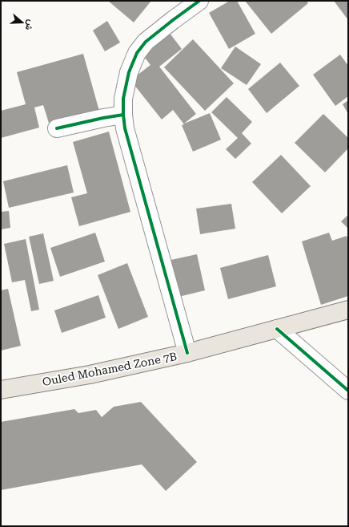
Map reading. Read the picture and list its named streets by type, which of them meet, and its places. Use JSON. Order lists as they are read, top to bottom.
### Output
{
  "streets": {
    "main road": ["Ouled Mohamed Zone 7B"]
  },
  "north": "right"
}
